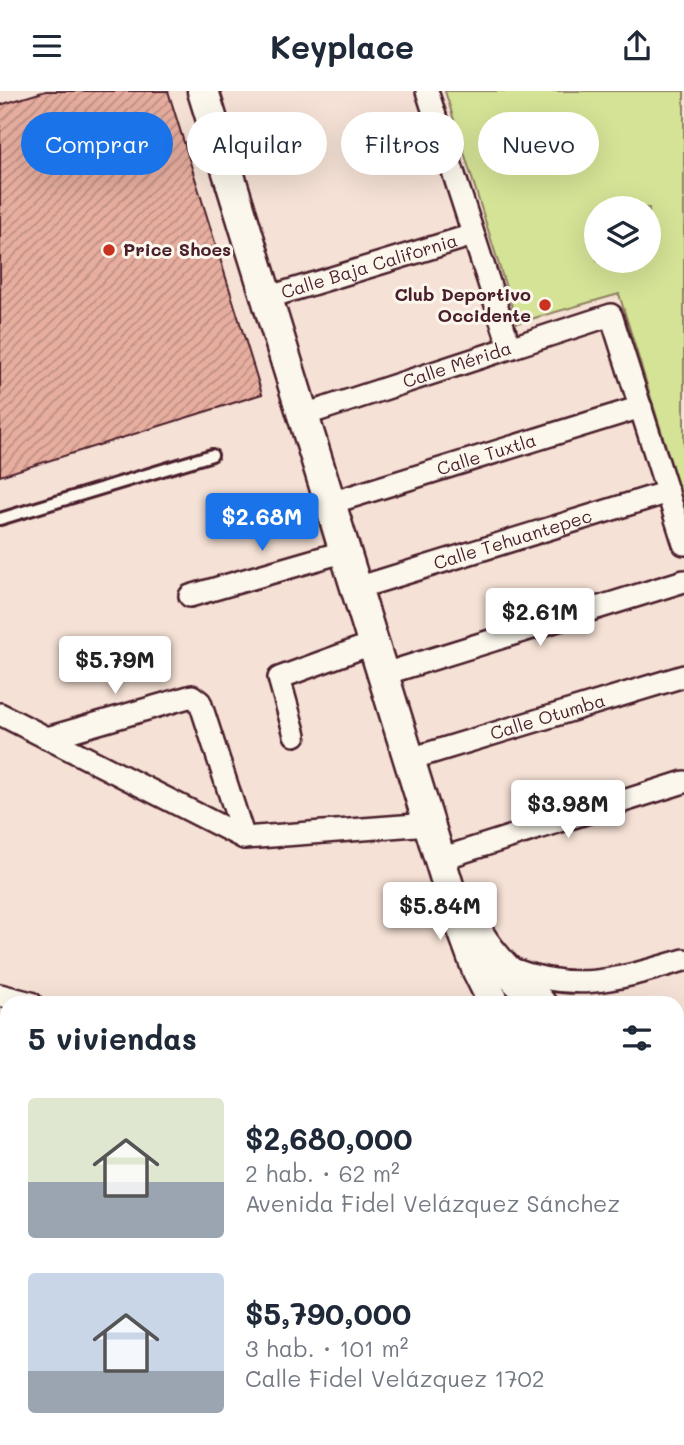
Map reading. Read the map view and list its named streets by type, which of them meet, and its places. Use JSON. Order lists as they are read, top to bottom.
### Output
{
  "streets": {
    "street": [
      "Calle Baja California",
      "Calle Mérida",
      "Calle Tuxtla",
      "Calle Tehuantepec",
      "Calle Otumba"
    ]
  },
  "crossings": [
    ["Calle Mérida", "Calle Tuxtla"]
  ],
  "places": ["Price Shoes", "Club Deportivo Occidente"],
  "page": {
    "header": "Keyplace",
    "chip": [
      "Comprar",
      "Alquilar",
      "Filtros",
      "Nuevo"
    ],
    "price": [
      "$2.68M",
      "$2.61M",
      "$5.79M",
      "$3.98M",
      "$5.84M"
    ],
    "heading": "5 viviendas",
    "list": [
      {
        "name": "$2,680,000",
        "note": "2 hab. · 62 m² · Avenida Fidel Velázquez Sánchez"
      },
      {
        "name": "$5,790,000",
        "note": "3 hab. · 101 m² · Calle Fidel Velázquez 1702"
      }
    ]
  }
}
